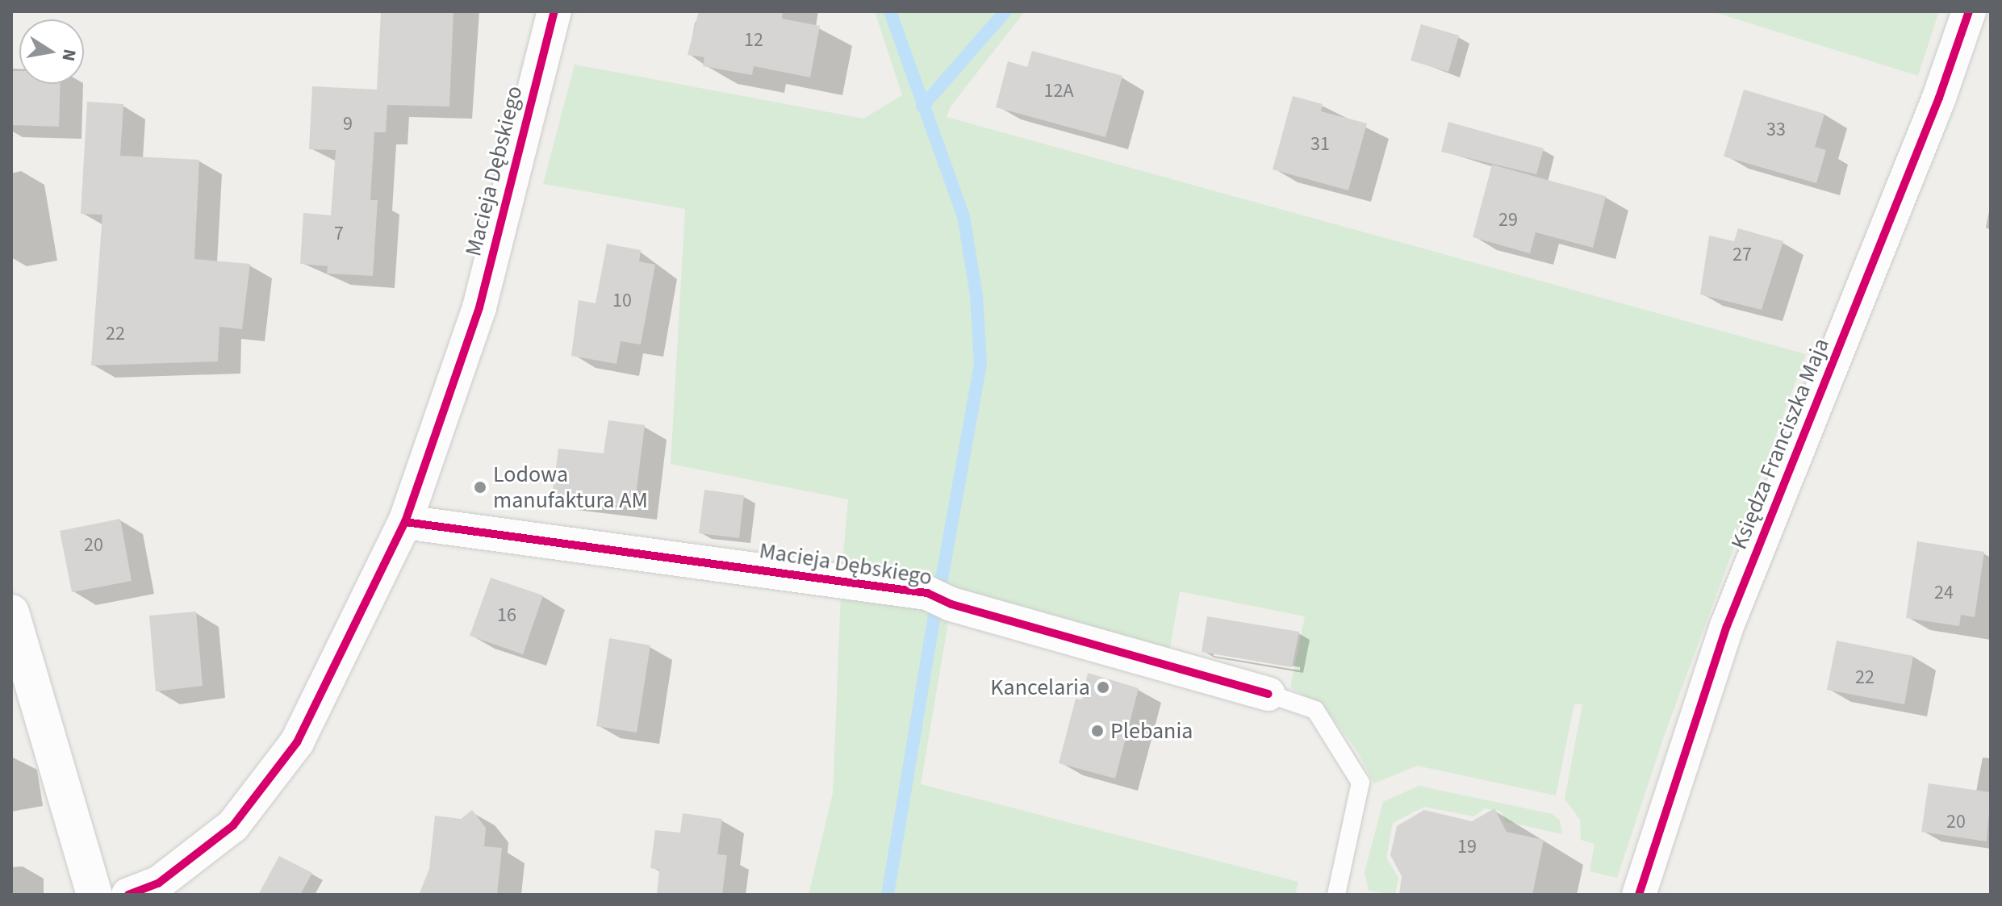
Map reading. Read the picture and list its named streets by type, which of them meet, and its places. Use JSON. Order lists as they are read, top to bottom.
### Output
{
  "streets": {
    "street": ["Macieja Dębskiego", "Księdza Franciszka Maja"]
  },
  "places": ["Lodowa manufaktura AM", "Kancelaria", "Plebania"],
  "house_numbers": [
    "12",
    "12A",
    "9",
    "33",
    "31",
    "29",
    "7",
    "27",
    "10",
    "22",
    "20",
    "24",
    "16",
    "22",
    "20",
    "19"
  ],
  "north": "right"
}
